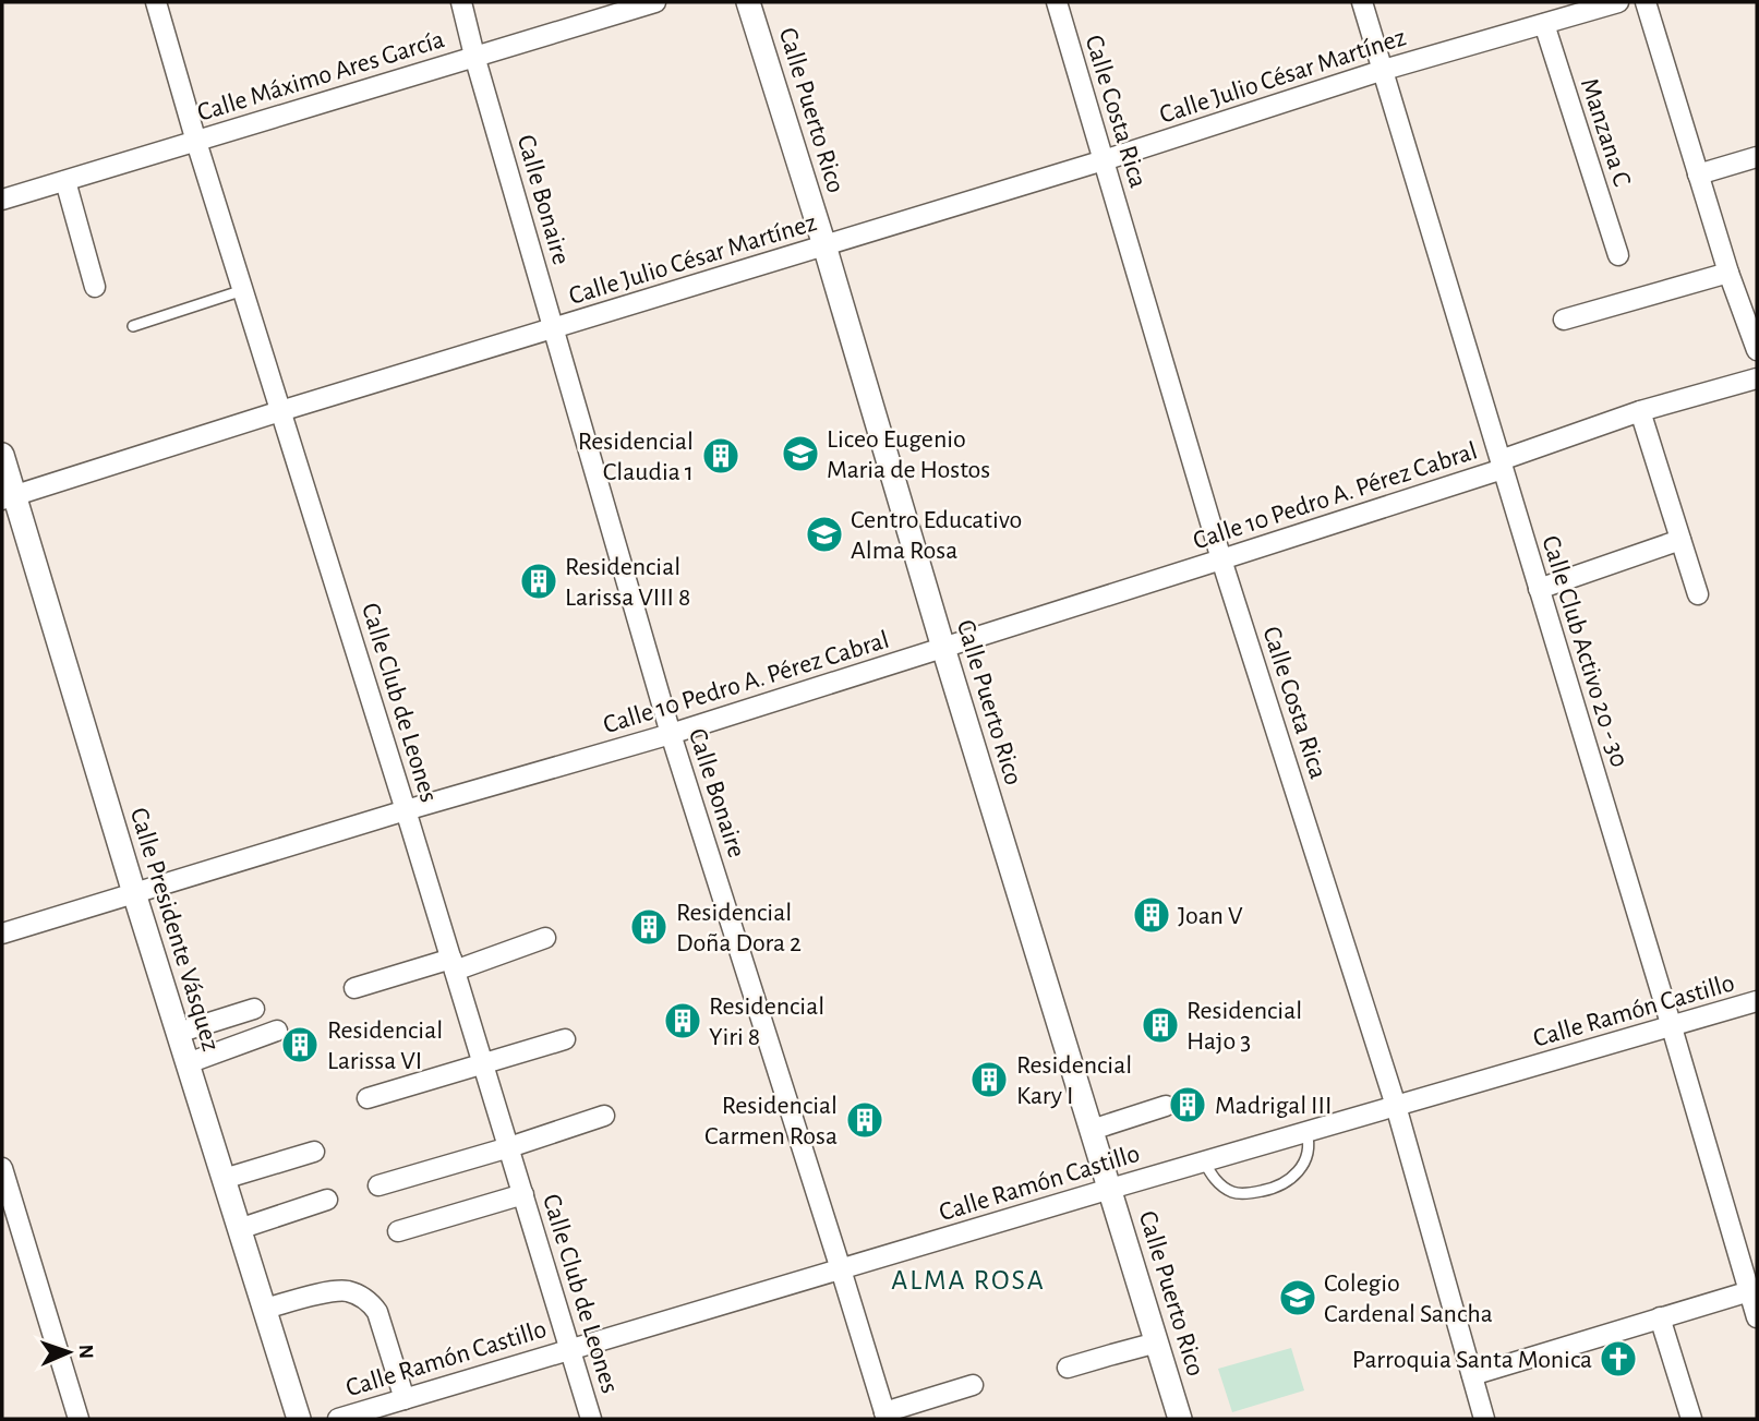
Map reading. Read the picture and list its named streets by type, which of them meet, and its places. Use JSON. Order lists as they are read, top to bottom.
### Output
{
  "streets": {
    "street": [
      "Calle Máximo Ares García",
      "Calle Julio César Martínez",
      "Calle Puerto Rico",
      "Calle Costa Rica",
      "Manzana C",
      "Calle Bonaire",
      "Calle 10 Pedro A. Pérez Cabral",
      "Calle Club Activo 20 - 30",
      "Calle Club de Leones",
      "Calle Presidente Vásquez",
      "Calle Ramón Castillo"
    ]
  },
  "crossings": [
    ["Calle Máximo Ares García", "Calle Bonaire"],
    ["Calle Máximo Ares García", "Calle Club de Leones"],
    ["Calle Julio César Martínez", "Calle Puerto Rico"],
    ["Calle Julio César Martínez", "Calle Costa Rica"],
    ["Calle Julio César Martínez", "Manzana C"],
    ["Calle Julio César Martínez", "Calle Bonaire"],
    ["Calle Julio César Martínez", "Calle Club Activo 20 - 30"],
    ["Calle Julio César Martínez", "Calle Club de Leones"],
    ["Calle Julio César Martínez", "Calle Presidente Vásquez"],
    ["Calle Puerto Rico", "Calle 10 Pedro A. Pérez Cabral"],
    ["Calle Puerto Rico", "Calle Ramón Castillo"],
    ["Calle Costa Rica", "Calle 10 Pedro A. Pérez Cabral"],
    ["Calle Costa Rica", "Calle Ramón Castillo"],
    ["Calle Bonaire", "Calle 10 Pedro A. Pérez Cabral"],
    ["Calle Bonaire", "Calle Ramón Castillo"],
    ["Calle 10 Pedro A. Pérez Cabral", "Calle Club Activo 20 - 30"],
    ["Calle 10 Pedro A. Pérez Cabral", "Calle Club de Leones"],
    ["Calle 10 Pedro A. Pérez Cabral", "Calle Presidente Vásquez"],
    ["Calle Club Activo 20 - 30", "Calle Ramón Castillo"],
    ["Calle Club de Leones", "Calle Ramón Castillo"]
  ],
  "districts": ["ALMA ROSA"],
  "places": {
    "school or university": ["Liceo Eugenio Maria de Hostos", "Centro Educativo Alma Rosa", "Colegio Cardenal Sancha"],
    "building": [
      "Residencial Claudia 1",
      "Residencial Larissa VIII 8",
      "Joan V",
      "Residencial Doña Dora 2",
      "Residencial Yiri 8",
      "Residencial Hajo 3",
      "Residencial Larissa VI",
      "Residencial Kary I",
      "Madrigal III",
      "Residencial Carmen Rosa"
    ],
    "church": ["Parroquia Santa Monica"]
  },
  "north": "right"
}
